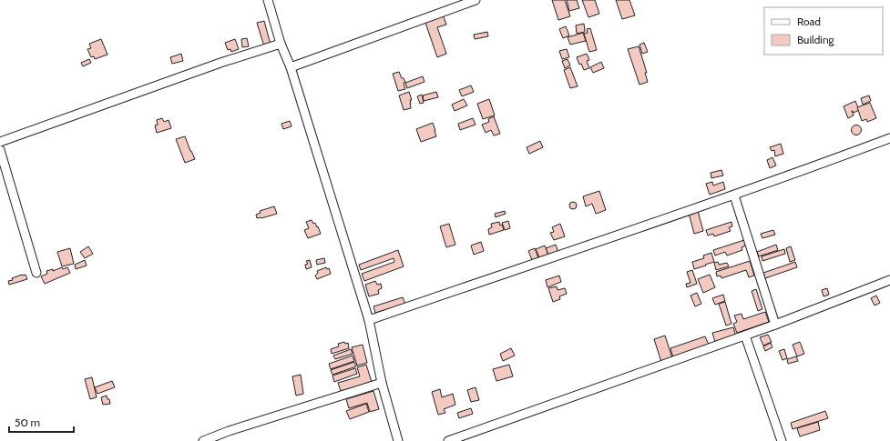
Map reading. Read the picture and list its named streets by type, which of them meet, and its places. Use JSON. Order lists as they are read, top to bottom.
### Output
{
  "legend": ["Road", "Building"],
  "scale_bar": "50 m"
}
